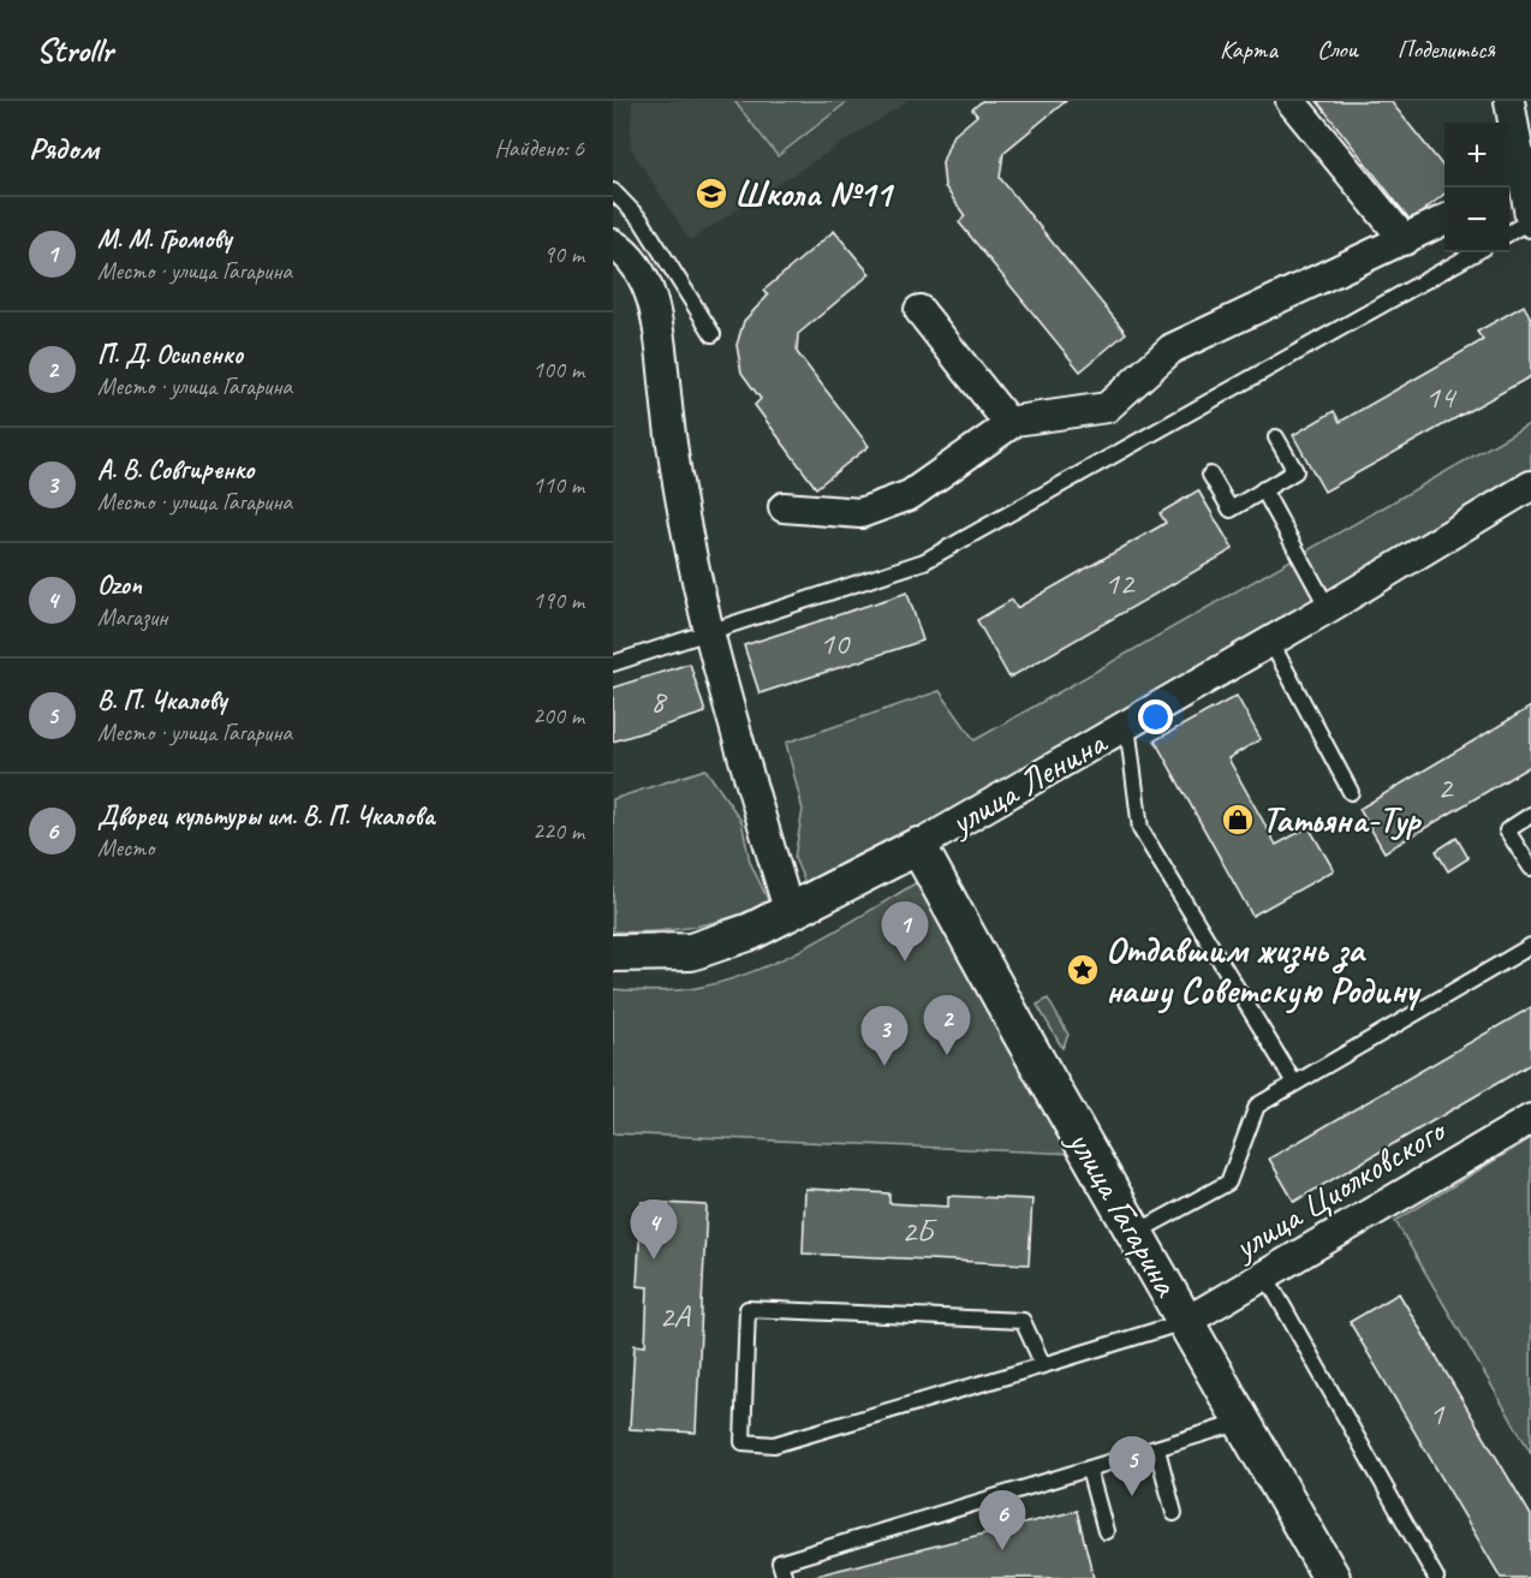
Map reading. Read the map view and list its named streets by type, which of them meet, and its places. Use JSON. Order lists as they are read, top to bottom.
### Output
{
  "streets": {
    "street": ["улица Ленина", "улица Циолковского", "улица Гагарина"]
  },
  "crossings": [
    ["улица Ленина", "улица Гагарина"],
    ["улица Циолковского", "улица Гагарина"]
  ],
  "places": {
    "school or university": ["Школа №11"],
    "shop": ["Татьяна-Тур"],
    "place": ["Отдавшим жизнь за нашу Советскую Родину"]
  },
  "house_numbers": [
    "14",
    "12",
    "10",
    "8",
    "2",
    "2Б",
    "2А",
    "1"
  ],
  "page": {
    "header": "Strollr",
    "nav": ["Карта", "Слои", "Поделиться"],
    "heading": ["Рядом", "Найдено: 6"],
    "map_buttons": ["+", "−"],
    "list": [
      {
        "mark": "1",
        "name": "М. М. Громову",
        "note": "Место · улица Гагарина",
        "value": "90 m"
      },
      {
        "mark": "2",
        "name": "П. Д. Осипенко",
        "note": "Место · улица Гагарина",
        "value": "100 m"
      },
      {
        "mark": "3",
        "name": "А. В. Совгиренко",
        "note": "Место · улица Гагарина",
        "value": "110 m"
      },
      {
        "mark": "4",
        "name": "Ozon",
        "note": "Магазин",
        "value": "190 m"
      },
      {
        "mark": "5",
        "name": "В. П. Чкалову",
        "note": "Место · улица Гагарина",
        "value": "200 m"
      },
      {
        "mark": "6",
        "name": "Дворец культуры им. В. П. Чкалова",
        "note": "Место",
        "value": "220 m"
      }
    ],
    "pins": [
      "1",
      "2",
      "3",
      "4",
      "5",
      "6"
    ]
  }
}
